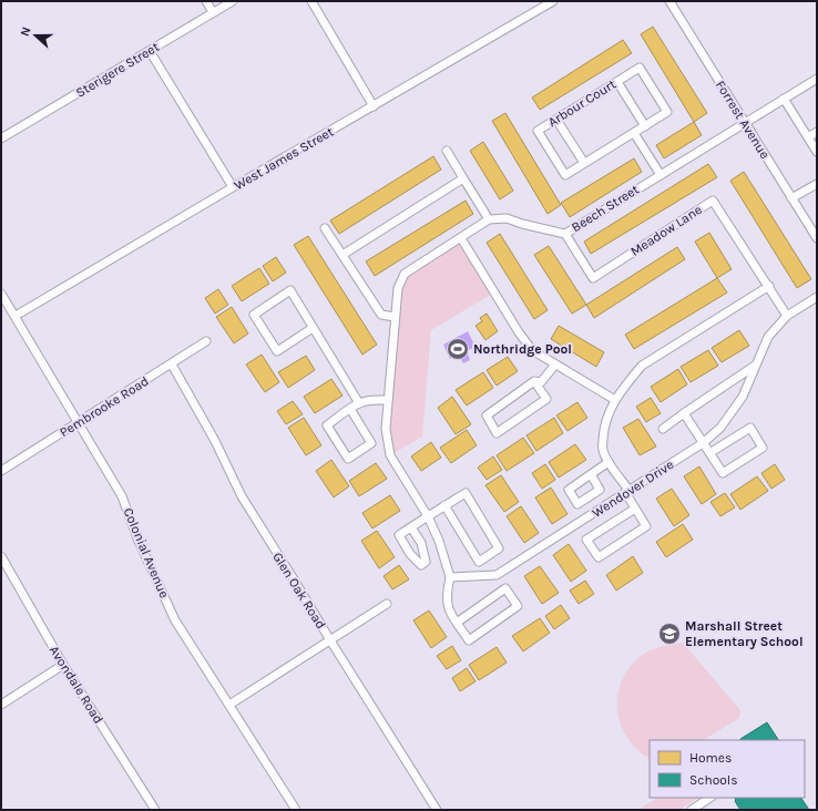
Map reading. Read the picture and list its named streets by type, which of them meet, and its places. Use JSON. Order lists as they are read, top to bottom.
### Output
{
  "streets": {
    "street": [
      "Sterigere Street",
      "Arbour Court",
      "Forrest Avenue",
      "West James Street",
      "Beech Street",
      "Meadow Lane",
      "Pembrooke Road",
      "Wendover Drive",
      "Colonial Avenue",
      "Glen Oak Road",
      "Avondale Road"
    ]
  },
  "crossings": [
    ["Forrest Avenue", "Beech Street"],
    ["West James Street", "Colonial Avenue"],
    ["Beech Street", "Meadow Lane"],
    ["Meadow Lane", "Wendover Drive"],
    ["Pembrooke Road", "Colonial Avenue"],
    ["Pembrooke Road", "Glen Oak Road"]
  ],
  "places": {
    "sports": ["Northridge Pool"],
    "school or university": ["Marshall Street Elementary School"]
  },
  "legend": ["Homes", "Schools"],
  "north": "left"
}
